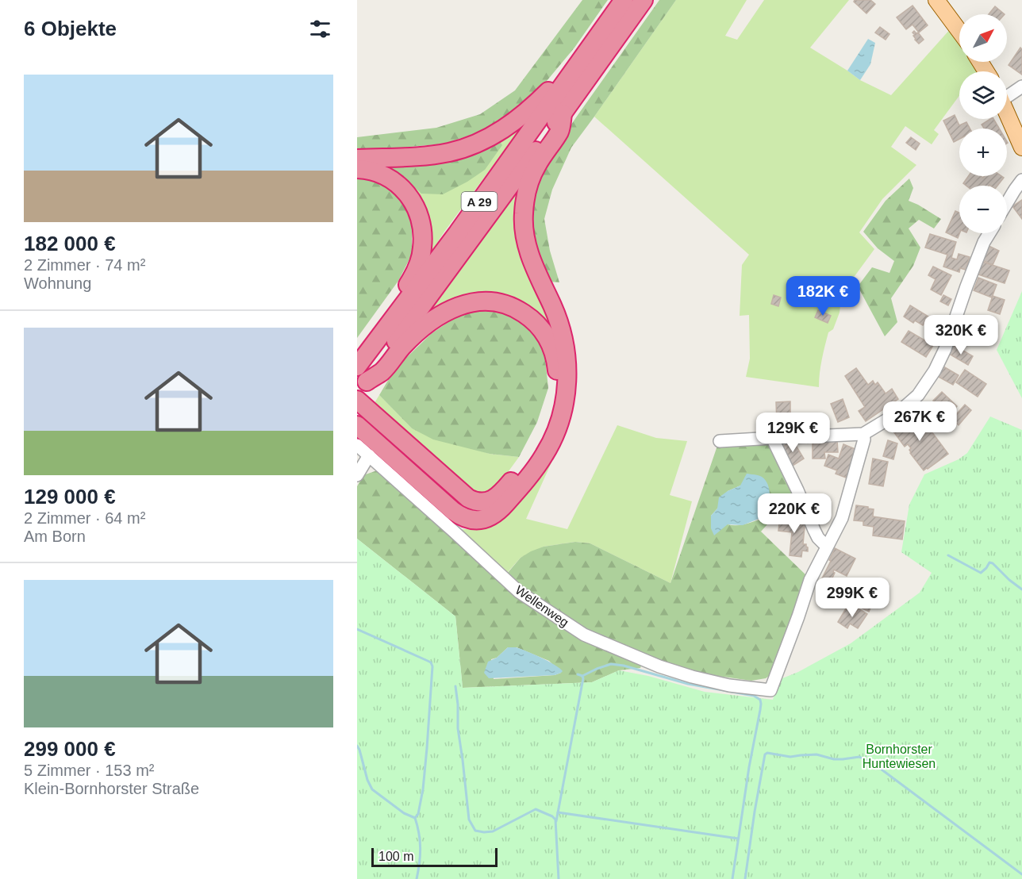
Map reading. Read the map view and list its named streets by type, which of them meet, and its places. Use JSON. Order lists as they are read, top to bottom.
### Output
{
  "streets": {
    "highway": ["A 29"],
    "street": ["Wellenweg"]
  },
  "parks": ["Bornhorster Huntewiesen"],
  "scale_bar": "100 m",
  "north": "top right",
  "page": {
    "heading": "6 Objekte",
    "map_buttons": ["+", "−"],
    "list": [
      {
        "name": "182 000 €",
        "note": "2 Zimmer · 74 m² · Wohnung"
      },
      {
        "name": "129 000 €",
        "note": "2 Zimmer · 64 m² · Am Born"
      },
      {
        "name": "299 000 €",
        "note": "5 Zimmer · 153 m² · Klein-Bornhorster Straße"
      }
    ],
    "price": [
      "182K €",
      "320K €",
      "267K €",
      "129K €",
      "220K €",
      "299K €"
    ],
    "scale": "100 m"
  }
}
